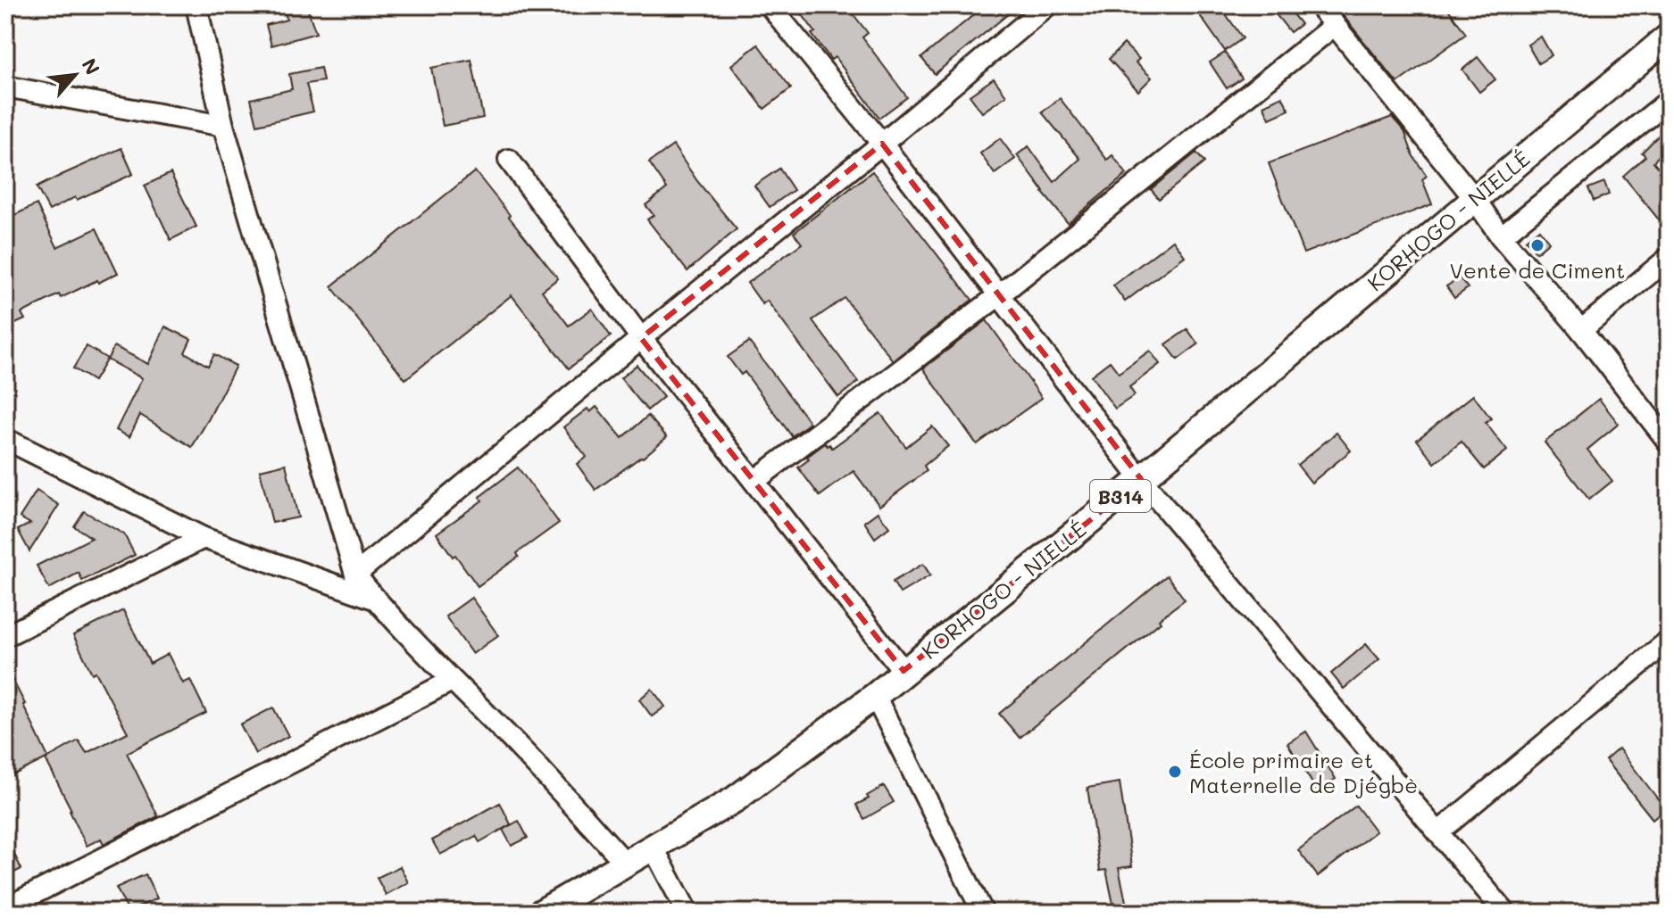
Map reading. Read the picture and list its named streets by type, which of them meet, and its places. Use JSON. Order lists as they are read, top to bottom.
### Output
{
  "streets": {
    "main road": ["KORHOGO - NIELLÉ", "B314"]
  },
  "places": ["Vente de Ciment", "École primaire et Maternelle de Djégbè"],
  "north": "top right"
}
